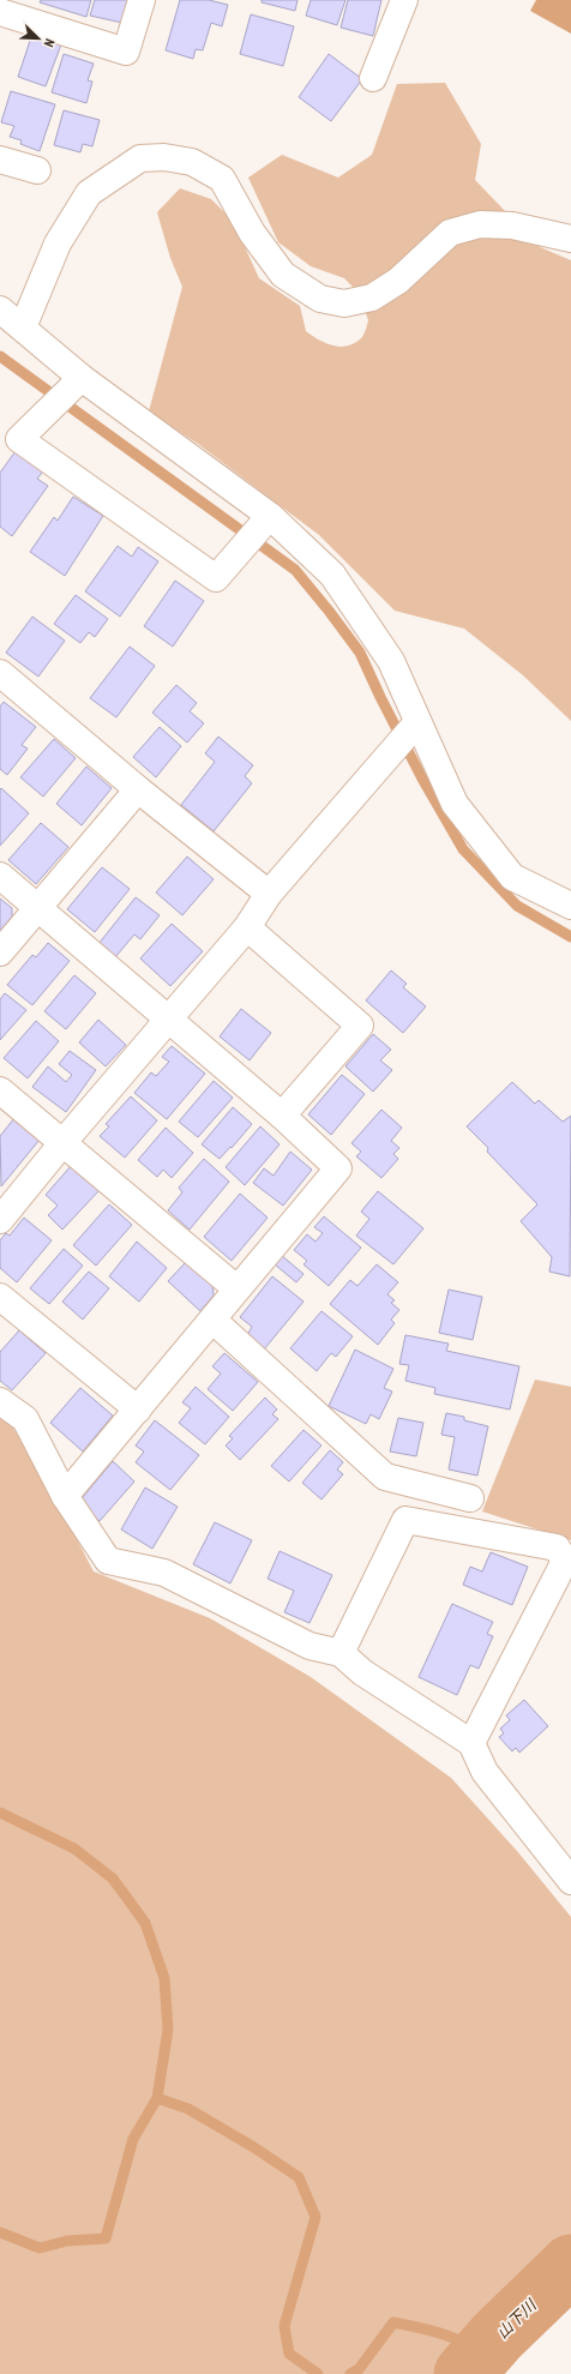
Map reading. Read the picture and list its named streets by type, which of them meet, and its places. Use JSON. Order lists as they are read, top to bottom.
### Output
{
  "water": ["山下川"],
  "north": "bottom right"
}
